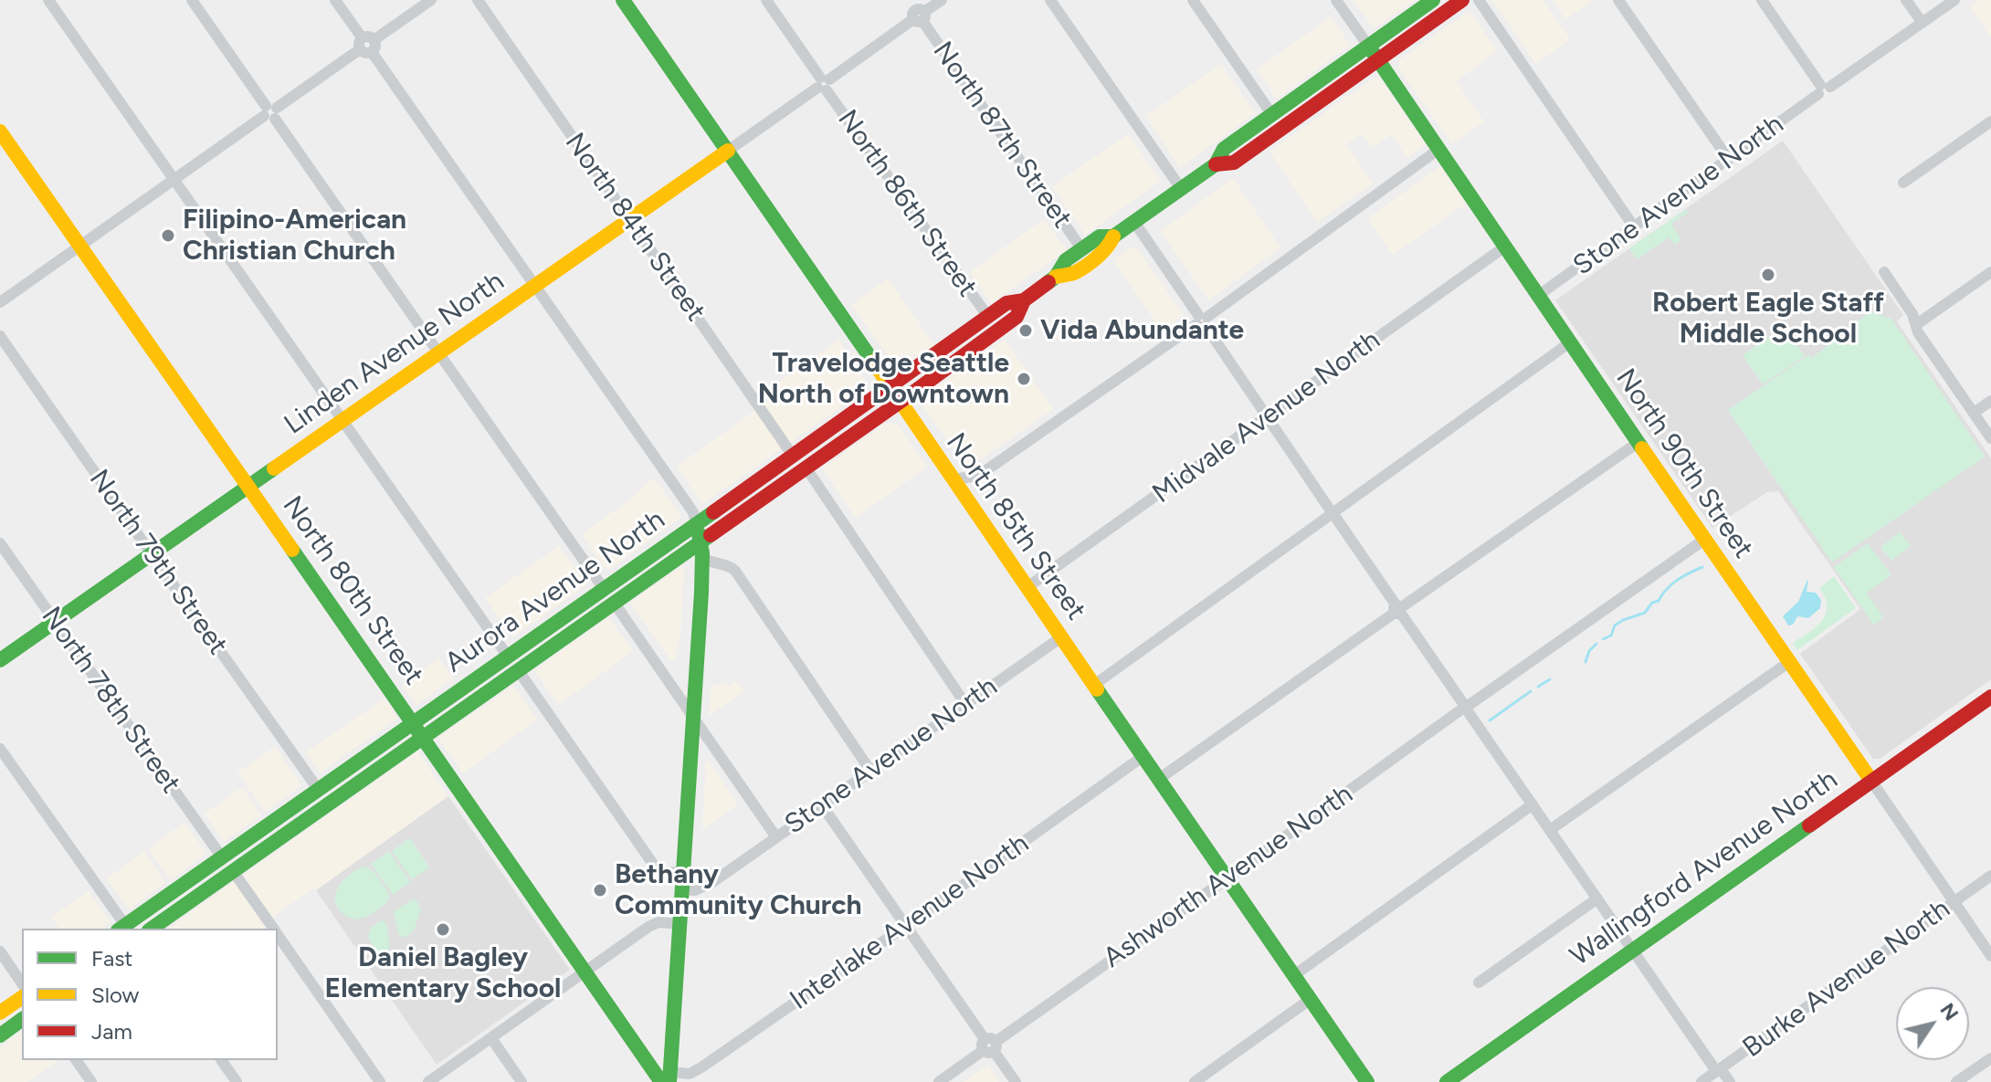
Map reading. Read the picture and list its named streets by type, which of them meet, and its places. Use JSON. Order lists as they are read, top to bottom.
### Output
{
  "streets": {
    "main road": [
      "Linden Avenue North",
      "North 90th Street",
      "North 85th Street",
      "North 80th Street",
      "Aurora Avenue North",
      "Wallingford Avenue North"
    ],
    "street": [
      "North 87th Street",
      "Stone Avenue North",
      "North 86th Street",
      "North 84th Street",
      "Midvale Avenue North",
      "North 79th Street",
      "North 78th Street",
      "Ashworth Avenue North",
      "Interlake Avenue North",
      "Burke Avenue North"
    ]
  },
  "crossings": [
    ["North 87th Street", "Linden Avenue North"],
    ["North 87th Street", "Aurora Avenue North"],
    ["Stone Avenue North", "North 90th Street"],
    ["Stone Avenue North", "North 85th Street"],
    ["North 86th Street", "Linden Avenue North"],
    ["North 86th Street", "Aurora Avenue North"],
    ["North 84th Street", "Linden Avenue North"],
    ["North 84th Street", "Aurora Avenue North"],
    ["Linden Avenue North", "North 85th Street"],
    ["Linden Avenue North", "North 79th Street"],
    ["Linden Avenue North", "North 80th Street"],
    ["Linden Avenue North", "North 78th Street"],
    ["Midvale Avenue North", "North 90th Street"],
    ["Midvale Avenue North", "North 85th Street"],
    ["North 90th Street", "Aurora Avenue North"],
    ["North 90th Street", "Wallingford Avenue North"],
    ["North 90th Street", "Ashworth Avenue North"],
    ["North 90th Street", "Burke Avenue North"],
    ["North 85th Street", "Aurora Avenue North"],
    ["North 85th Street", "Ashworth Avenue North"],
    ["North 85th Street", "Interlake Avenue North"],
    ["North 79th Street", "Aurora Avenue North"],
    ["North 80th Street", "Aurora Avenue North"],
    ["North 80th Street", "Interlake Avenue North"],
    ["Aurora Avenue North", "North 78th Street"]
  ],
  "places": [
    "Filipino-American Christian Church",
    "Robert Eagle Staff Middle School",
    "Vida Abundante",
    "Travelodge Seattle North of Downtown",
    "Bethany Community Church",
    "Daniel Bagley Elementary School"
  ],
  "legend": ["Fast", "Slow", "Jam"],
  "north": "top right"
}
